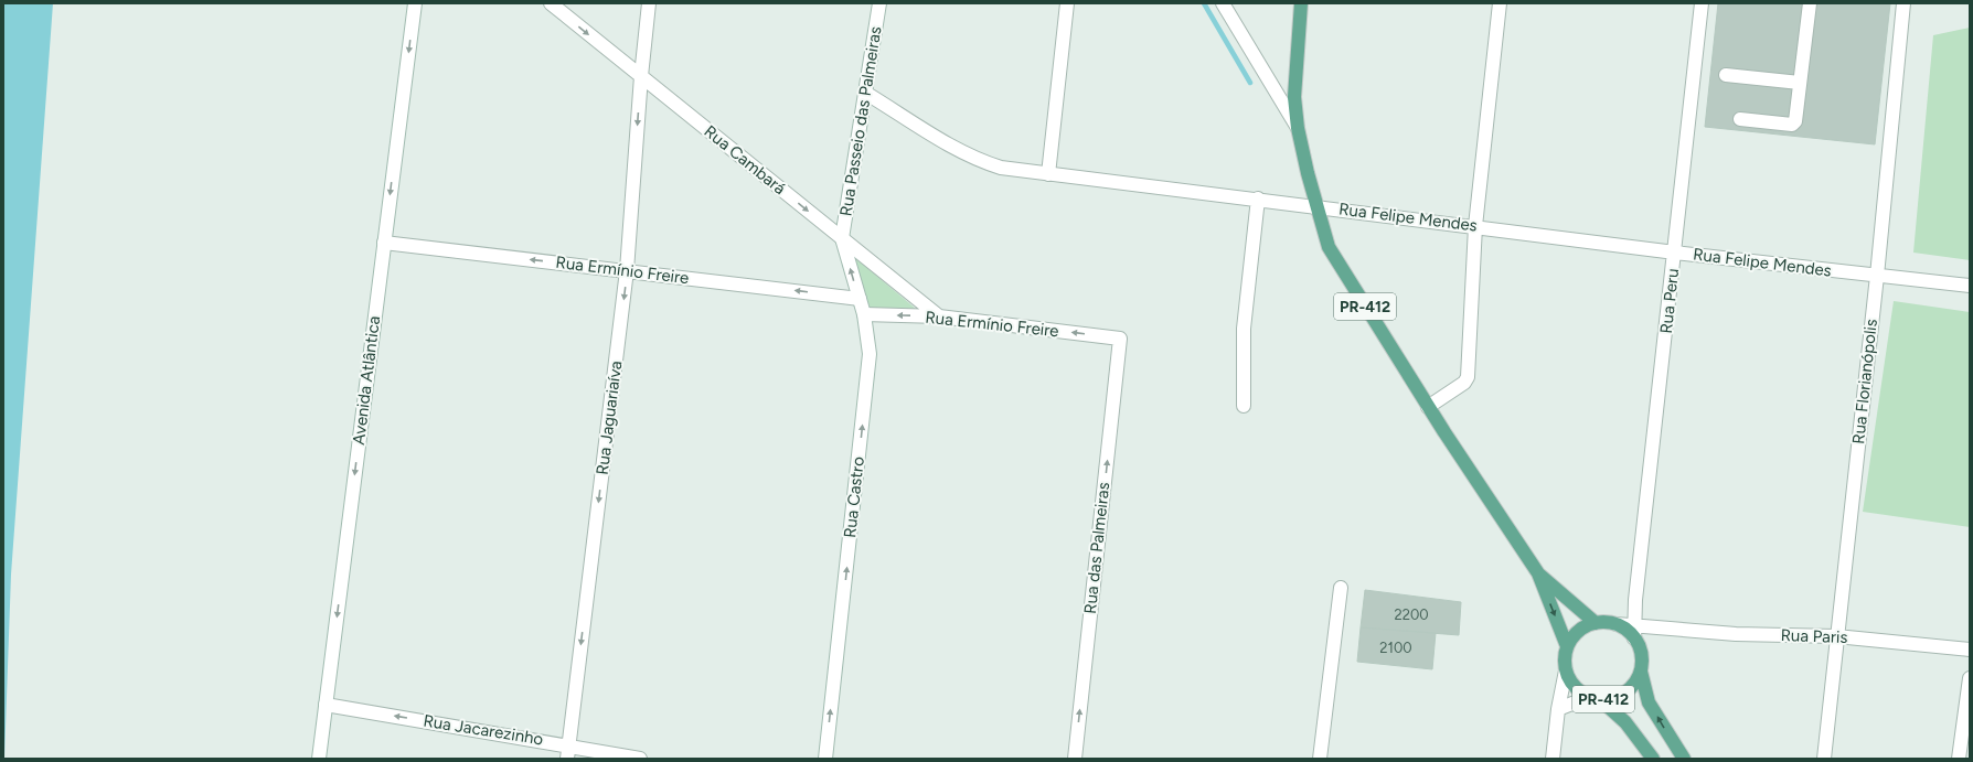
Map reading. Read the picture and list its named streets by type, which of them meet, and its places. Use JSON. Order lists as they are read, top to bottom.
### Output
{
  "streets": {
    "main road": ["PR-412"],
    "street": [
      "Rua Passeio das Palmeiras",
      "Rua Cambará",
      "Rua Felipe Mendes",
      "Rua Ermínio Freire",
      "Rua Peru",
      "Avenida Atlântica",
      "Rua Florianópolis",
      "Rua Jaguariaíva",
      "Rua Castro",
      "Rua das Palmeiras",
      "Rua Paris",
      "Rua Jacarezinho"
    ]
  },
  "crossings": [
    ["Rua Passeio das Palmeiras", "Rua Cambará"],
    ["Rua Passeio das Palmeiras", "Rua Felipe Mendes"],
    ["Rua Passeio das Palmeiras", "Rua Castro"],
    ["Rua Cambará", "Rua Ermínio Freire"],
    ["Rua Cambará", "Rua Jaguariaíva"],
    ["Rua Cambará", "Rua Castro"],
    ["Rua Felipe Mendes", "Rua Peru"],
    ["Rua Felipe Mendes", "PR-412"],
    ["Rua Felipe Mendes", "Rua Florianópolis"],
    ["Rua Ermínio Freire", "Avenida Atlântica"],
    ["Rua Ermínio Freire", "Rua Jaguariaíva"],
    ["Rua Ermínio Freire", "Rua Castro"],
    ["Rua Ermínio Freire", "Rua das Palmeiras"],
    ["Rua Peru", "PR-412"],
    ["Rua Peru", "Rua Paris"],
    ["PR-412", "Rua Paris"],
    ["Avenida Atlântica", "Rua Jacarezinho"],
    ["Rua Florianópolis", "Rua Paris"],
    ["Rua Jaguariaíva", "Rua Jacarezinho"]
  ],
  "one_way": [
    "Rua Cambará",
    "Rua Ermínio Freire",
    "Avenida Atlântica",
    "Rua Jaguariaíva",
    "Rua Castro",
    "Rua das Palmeiras",
    "Rua Jacarezinho"
  ],
  "house_numbers": ["2200", "2100"]
}
